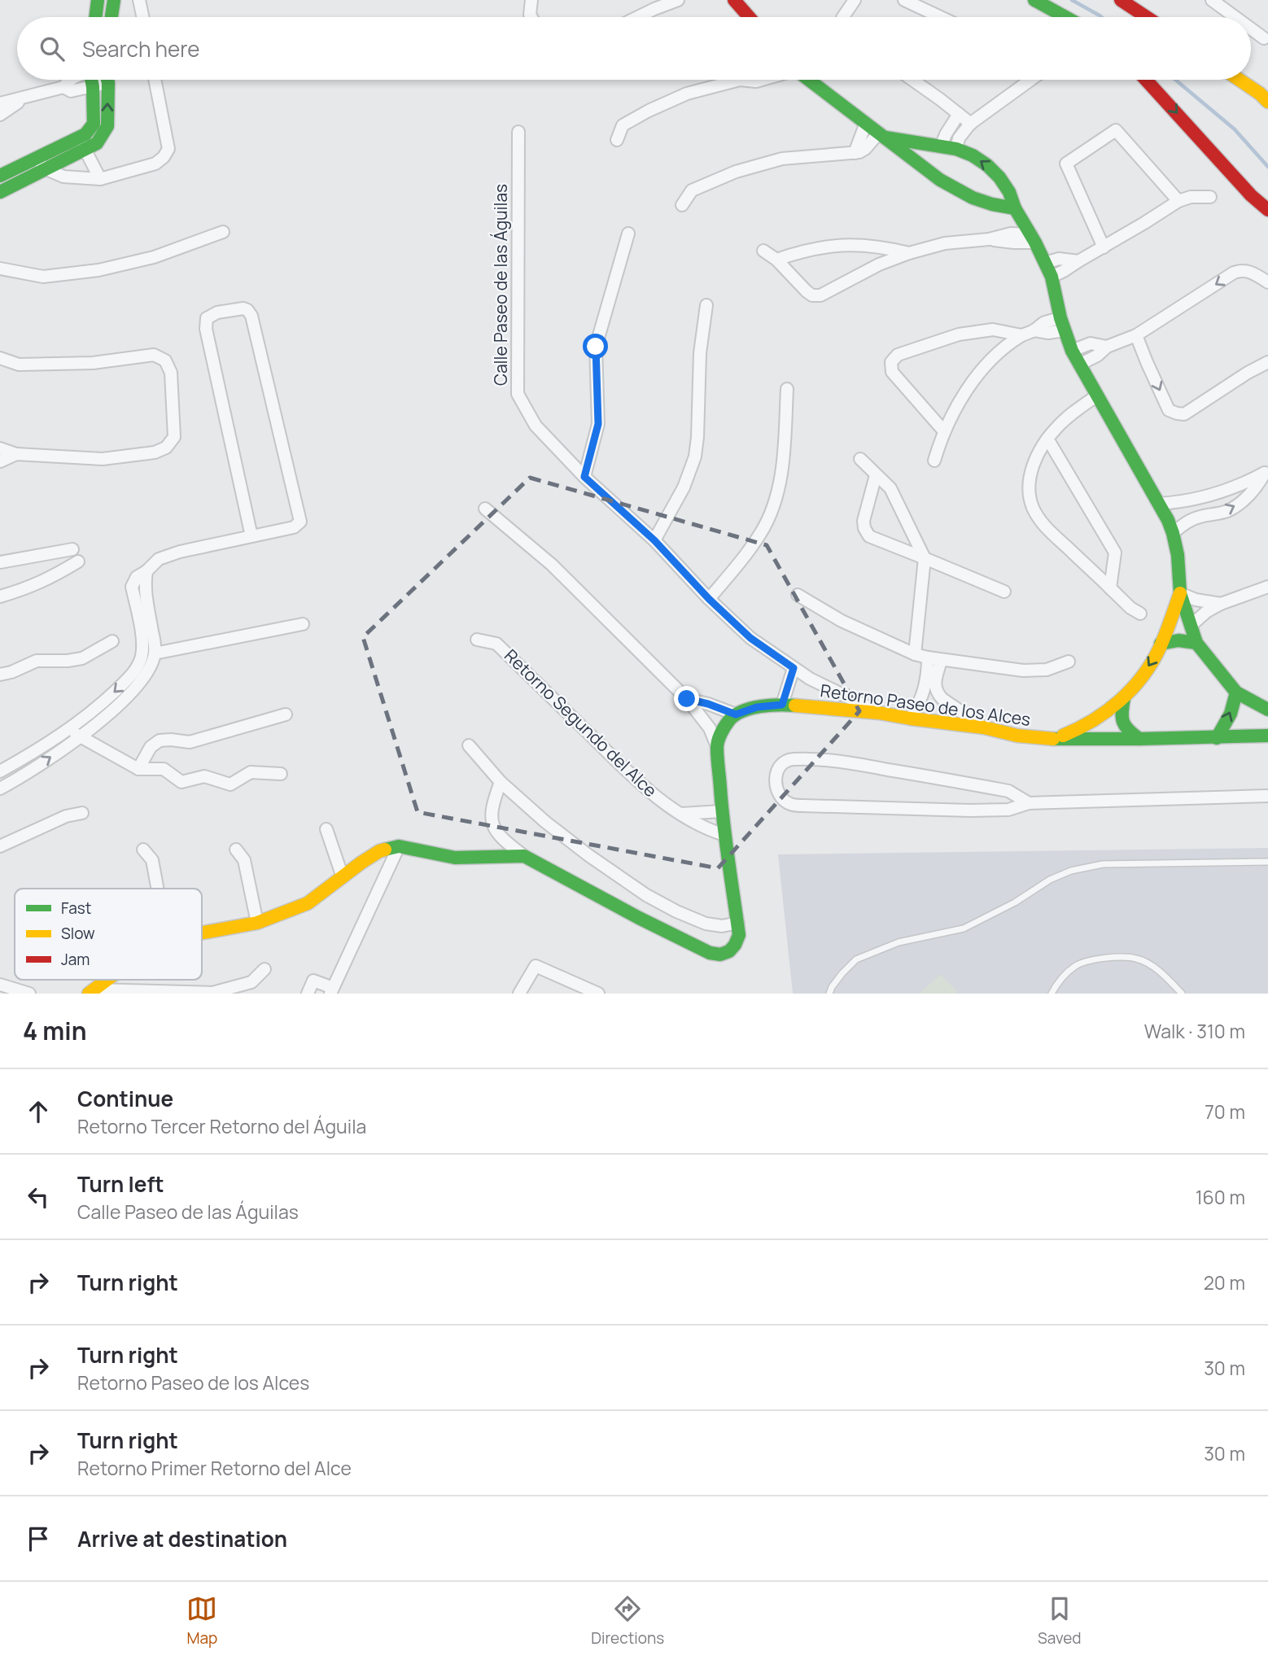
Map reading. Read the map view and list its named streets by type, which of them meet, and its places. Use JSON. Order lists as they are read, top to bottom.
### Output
{
  "streets": {
    "street": ["Calle Paseo de las Águilas", "Retorno Paseo de los Alces", "Retorno Segundo del Alce"]
  },
  "crossings": [
    ["Calle Paseo de las Águilas", "Retorno Paseo de los Alces"]
  ],
  "legend": ["Fast", "Slow", "Jam"],
  "page": {
    "search": "Search here",
    "heading": ["4 min", "Walk · 310 m"],
    "list": [
      ["Continue", "Retorno Tercer Retorno del Águila", "70 m"],
      ["Turn left", "Calle Paseo de las Águilas", "160 m"],
      ["Turn right", "20 m"],
      ["Turn right", "Retorno Paseo de los Alces", "30 m"],
      ["Turn right", "Retorno Primer Retorno del Alce", "30 m"],
      "Arrive at destination"
    ],
    "nav": ["Map", "Directions", "Saved"]
  }
}
